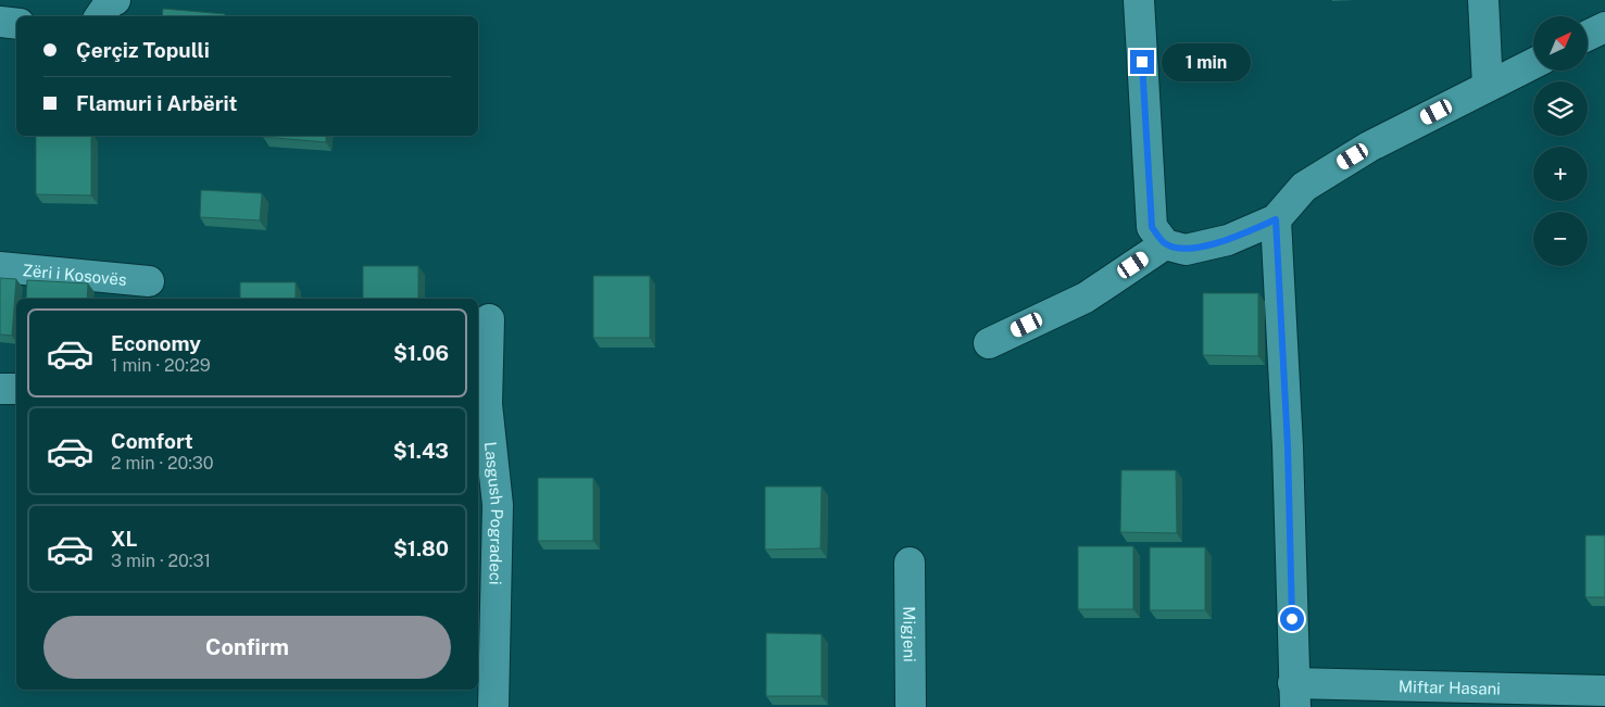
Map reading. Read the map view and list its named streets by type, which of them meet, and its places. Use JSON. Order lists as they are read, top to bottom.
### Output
{
  "streets": {
    "street": [
      "Zëri i Kosovës",
      "Lasgush Pogradeci",
      "Migjeni",
      "Miftar Hasani"
    ]
  },
  "north": "top right",
  "page": {
    "map_buttons": ["+", "−"],
    "banner": ["Çerçiz Topulli", "Flamuri i Arbërit"],
    "bubble": "1 min",
    "list": [
      {
        "name": "Economy",
        "note": "1 min · 20:29",
        "value": "$1.06"
      },
      {
        "name": "Comfort",
        "note": "2 min · 20:30",
        "value": "$1.43"
      },
      {
        "name": "XL",
        "note": "3 min · 20:31",
        "value": "$1.80"
      }
    ],
    "buttons": "Confirm"
  }
}
